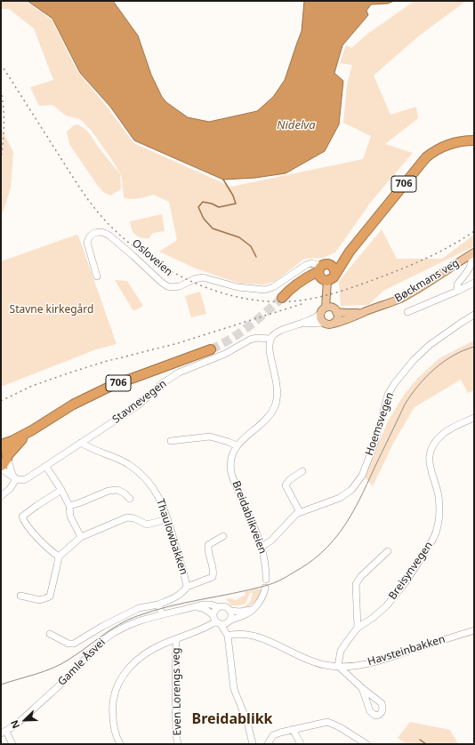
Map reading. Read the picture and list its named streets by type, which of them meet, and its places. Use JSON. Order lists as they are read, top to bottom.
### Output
{
  "streets": {
    "highway": ["706"],
    "main road": ["Bøckmans veg"],
    "street": [
      "Osloveien",
      "Stavnevegen",
      "Hoemsvegen",
      "Breidablikveien",
      "Thaulowbakken",
      "Breisynvegen",
      "Havsteinbakken",
      "Gamle Åsvei",
      "Even Lorengs veg"
    ]
  },
  "crossings": [
    ["706", "Osloveien"],
    ["Stavnevegen", "Thaulowbakken"],
    ["Hoemsvegen", "Breidablikveien"],
    ["Breisynvegen", "Havsteinbakken"]
  ],
  "districts": ["Breidablikk"],
  "water": ["Nidelva"],
  "parks": ["Stavne kirkegård"],
  "north": "bottom left"
}
